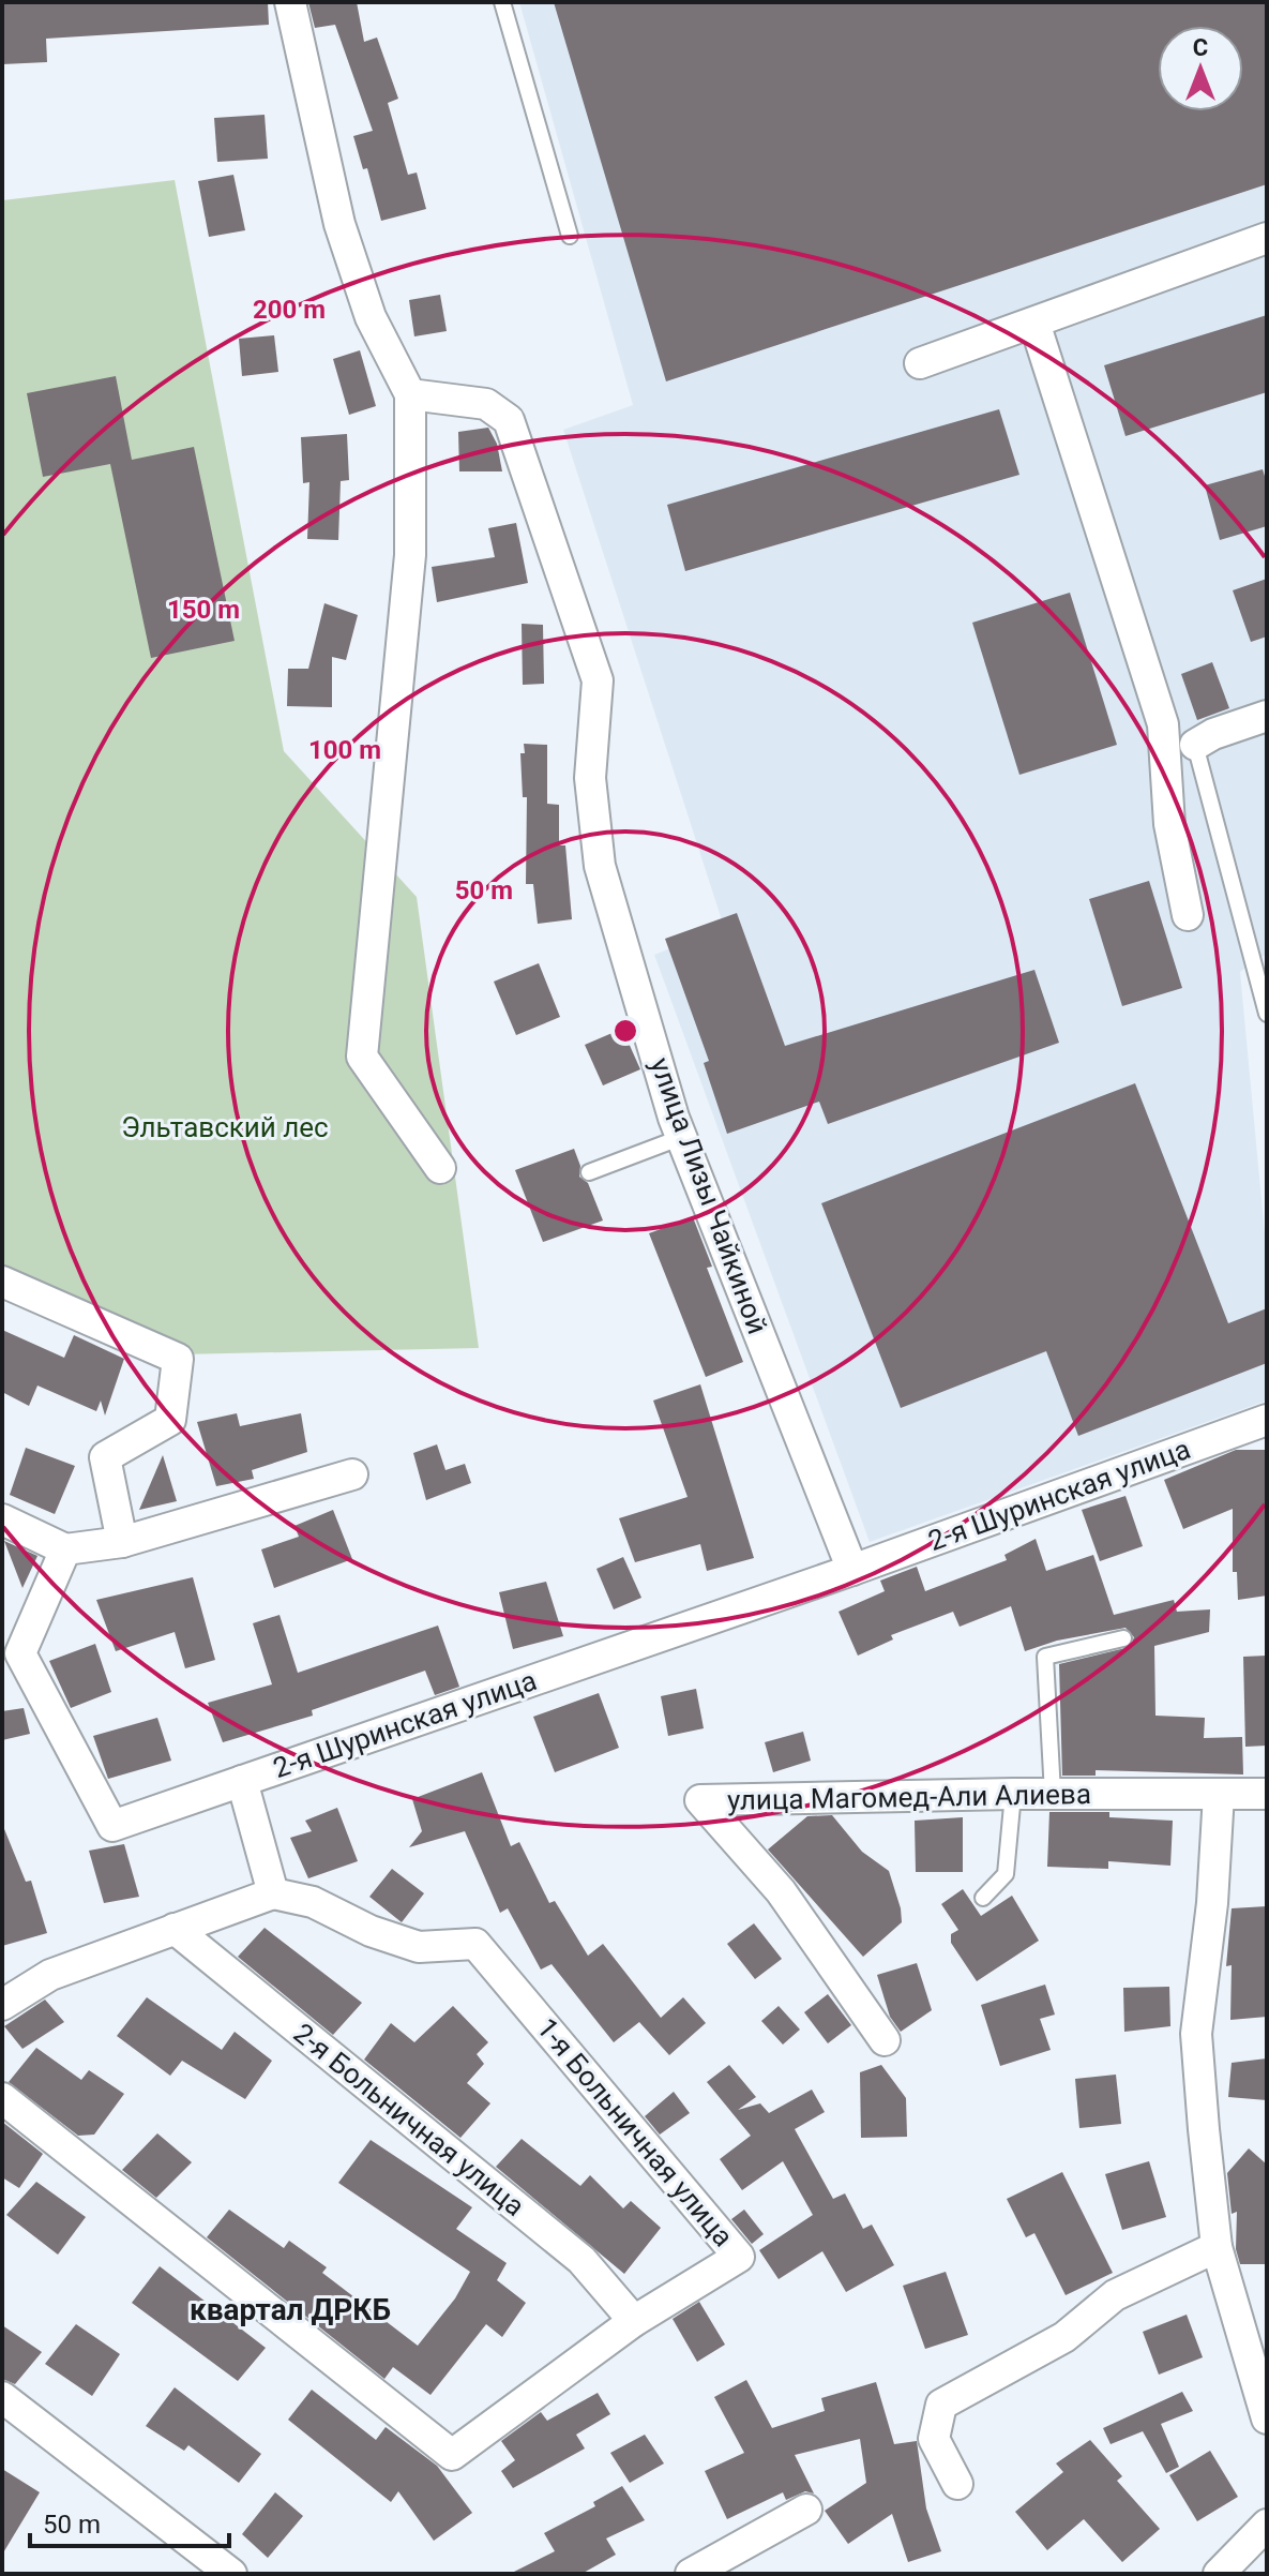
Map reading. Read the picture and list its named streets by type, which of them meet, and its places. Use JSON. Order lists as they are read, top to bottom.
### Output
{
  "streets": {
    "street": [
      "улица Лизы Чайкиной",
      "2-я Шуринская улица",
      "улица Магомед-Али Алиева",
      "2-я Больничная улица",
      "1-я Больничная улица"
    ]
  },
  "crossings": [
    ["улица Лизы Чайкиной", "2-я Шуринская улица"],
    ["2-я Больничная улица", "1-я Больничная улица"]
  ],
  "districts": ["квартал ДРКБ"],
  "parks": ["Эльтавский лес"],
  "scale_bar": "50 m",
  "north": "top",
  "rings": [
    "200 m",
    "150 m",
    "100 m",
    "50 m"
  ]
}
